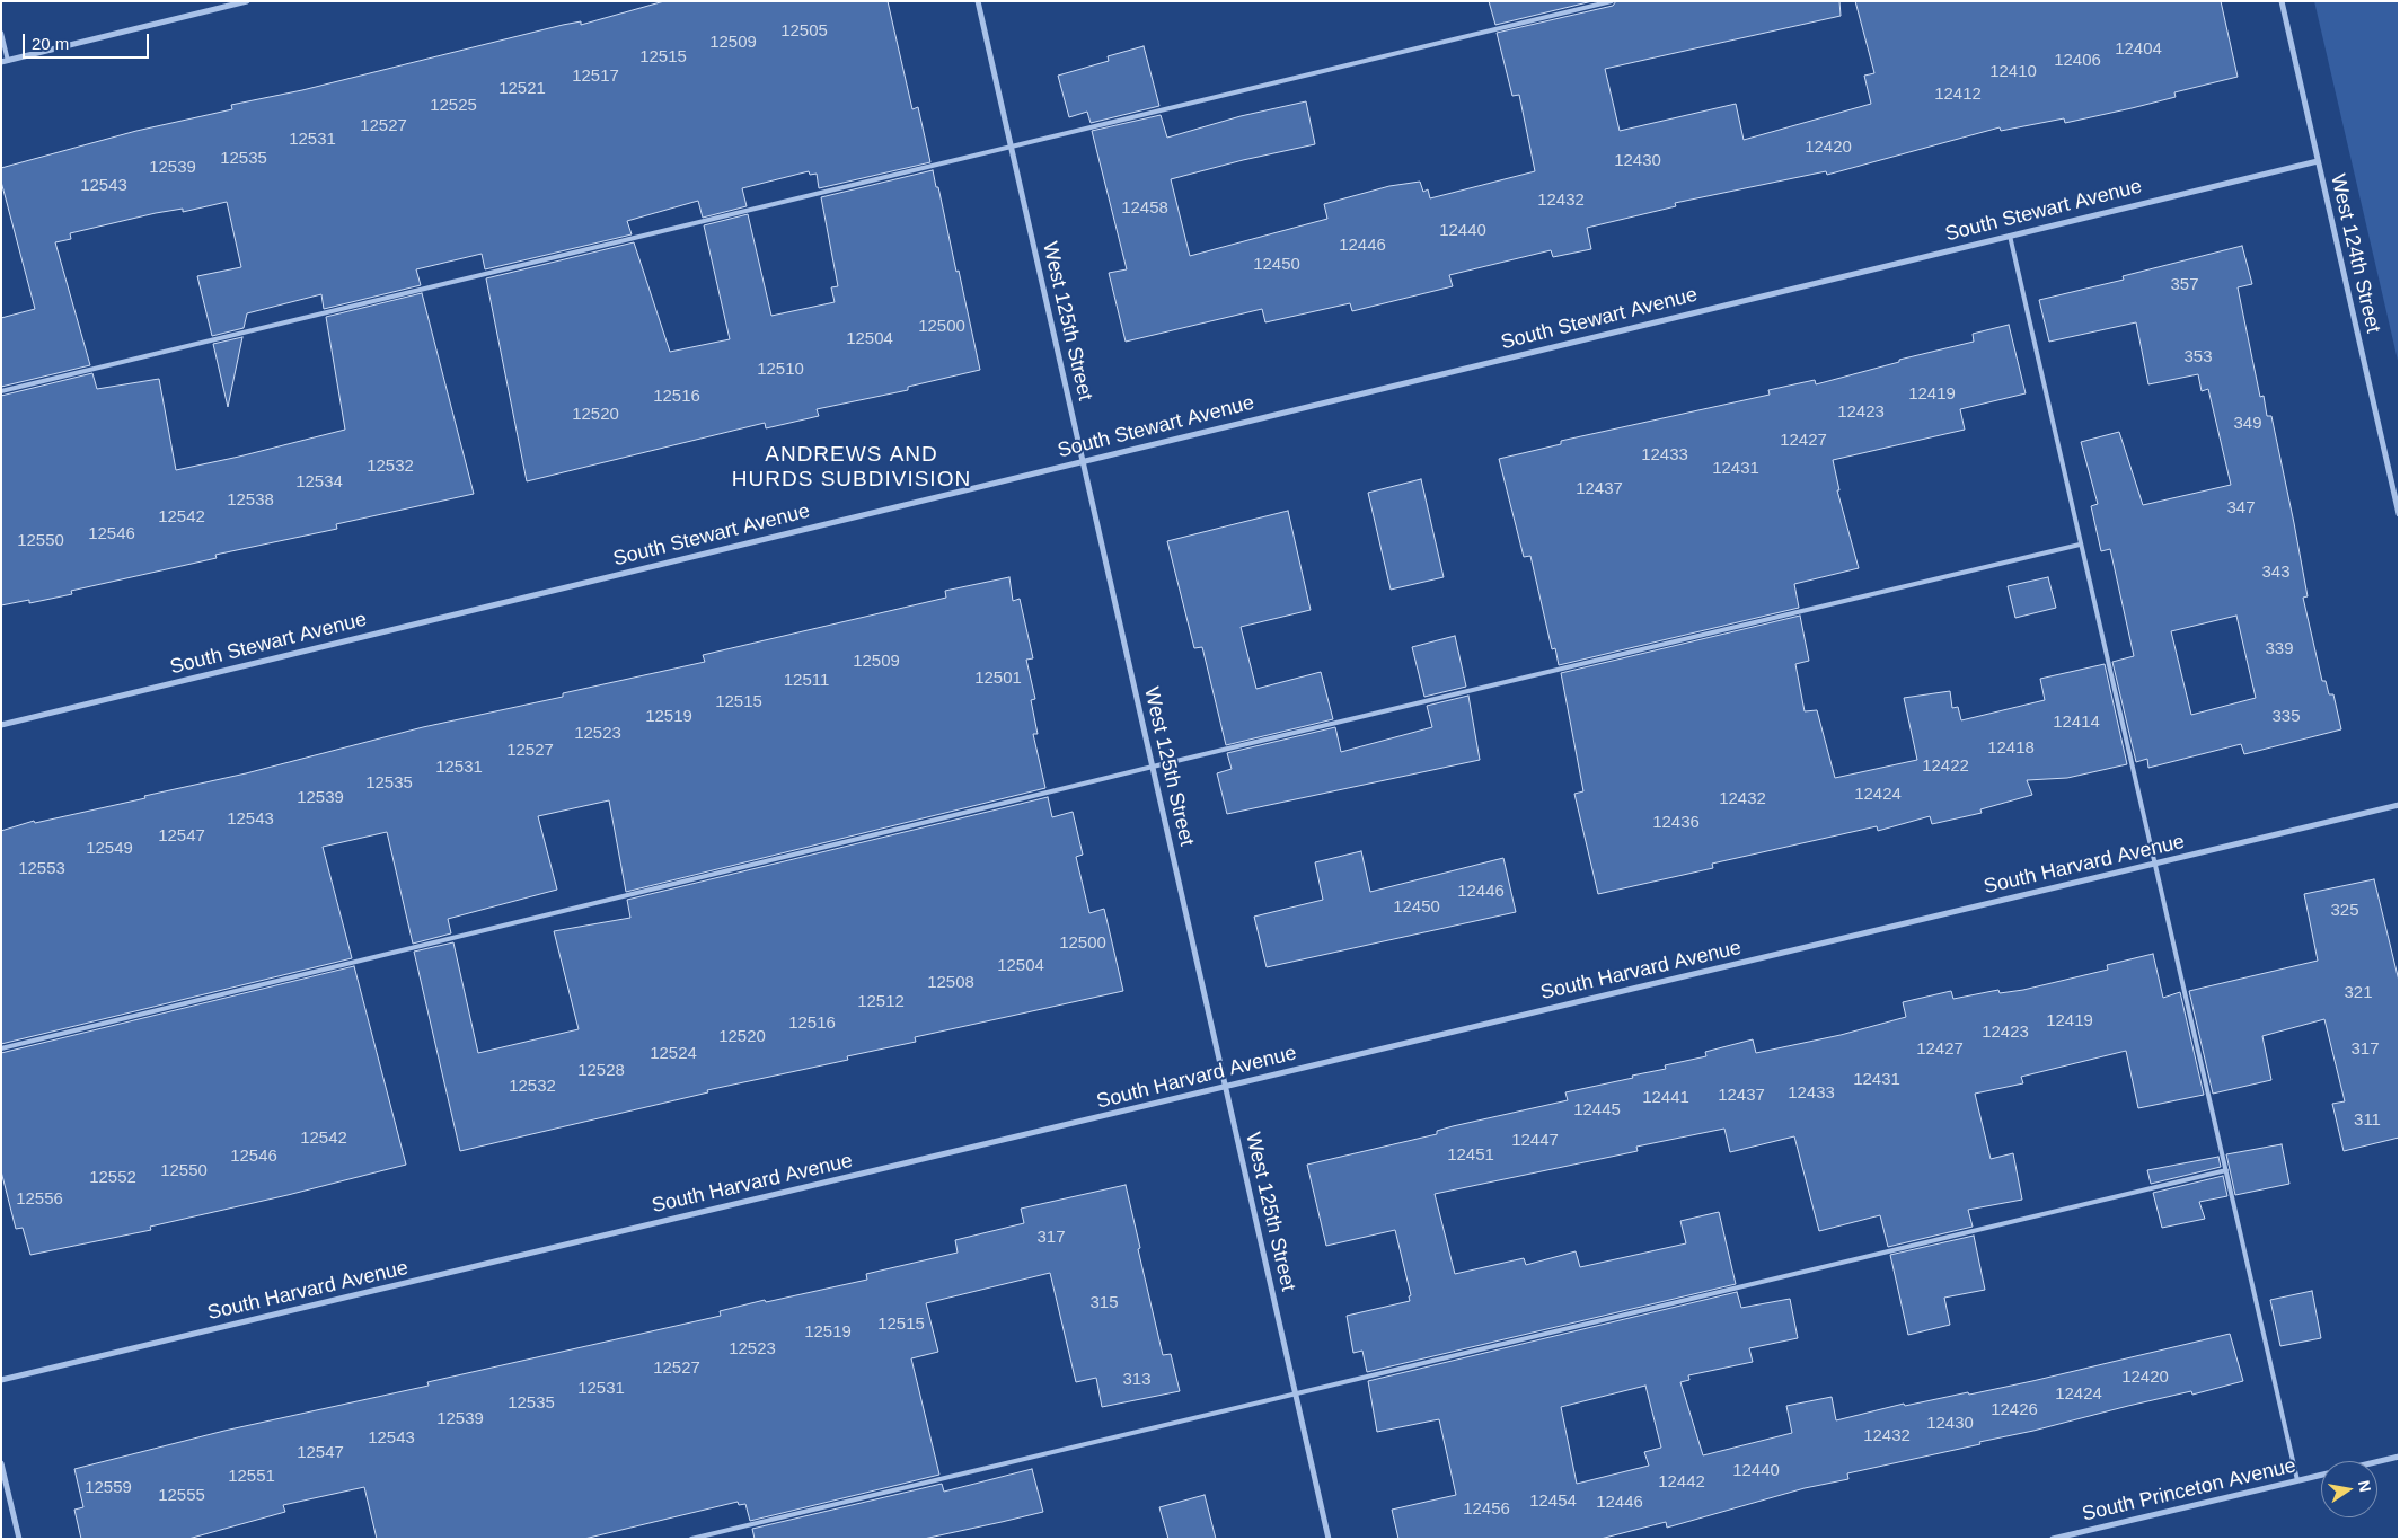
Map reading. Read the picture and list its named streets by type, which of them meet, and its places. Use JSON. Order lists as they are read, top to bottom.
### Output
{
  "streets": {
    "street": [
      "South Stewart Avenue",
      "West 124th Street",
      "West 125th Street",
      "South Harvard Avenue",
      "South Princeton Avenue"
    ]
  },
  "crossings": [
    ["South Stewart Avenue", "West 124th Street"],
    ["South Stewart Avenue", "West 125th Street"],
    ["West 125th Street", "South Harvard Avenue"]
  ],
  "districts": ["ANDREWS AND HURDS SUBDIVISION"],
  "house_numbers": [
    "12505",
    "12509",
    "12404",
    "12515",
    "12406",
    "12410",
    "12517",
    "12521",
    "12412",
    "12525",
    "12527",
    "12531",
    "12420",
    "12535",
    "12430",
    "12539",
    "12543",
    "12432",
    "12458",
    "12440",
    "12446",
    "12450",
    "357",
    "12500",
    "12504",
    "353",
    "12510",
    "12419",
    "12516",
    "12423",
    "12520",
    "349",
    "12427",
    "12433",
    "12532",
    "12431",
    "12534",
    "12437",
    "12538",
    "347",
    "12542",
    "12546",
    "12550",
    "343",
    "339",
    "12509",
    "12501",
    "12511",
    "12515",
    "12519",
    "335",
    "12414",
    "12523",
    "12418",
    "12527",
    "12422",
    "12531",
    "12535",
    "12424",
    "12539",
    "12432",
    "12543",
    "12436",
    "12547",
    "12549",
    "12553",
    "12446",
    "12450",
    "325",
    "12500",
    "12504",
    "12508",
    "321",
    "12512",
    "12419",
    "12516",
    "12423",
    "12520",
    "12427",
    "317",
    "12524",
    "12528",
    "12431",
    "12532",
    "12433",
    "12437",
    "12441",
    "12445",
    "311",
    "12542",
    "12447",
    "12451",
    "12546",
    "12550",
    "12552",
    "12556",
    "317",
    "315",
    "12515",
    "12519",
    "12523",
    "12527",
    "12420",
    "313",
    "12531",
    "12424",
    "12535",
    "12426",
    "12539",
    "12430",
    "12432",
    "12543",
    "12547",
    "12440",
    "12551",
    "12442",
    "12559",
    "12555",
    "12454",
    "12446",
    "12456"
  ],
  "scale_bar": "20 m",
  "north": "right"
}
